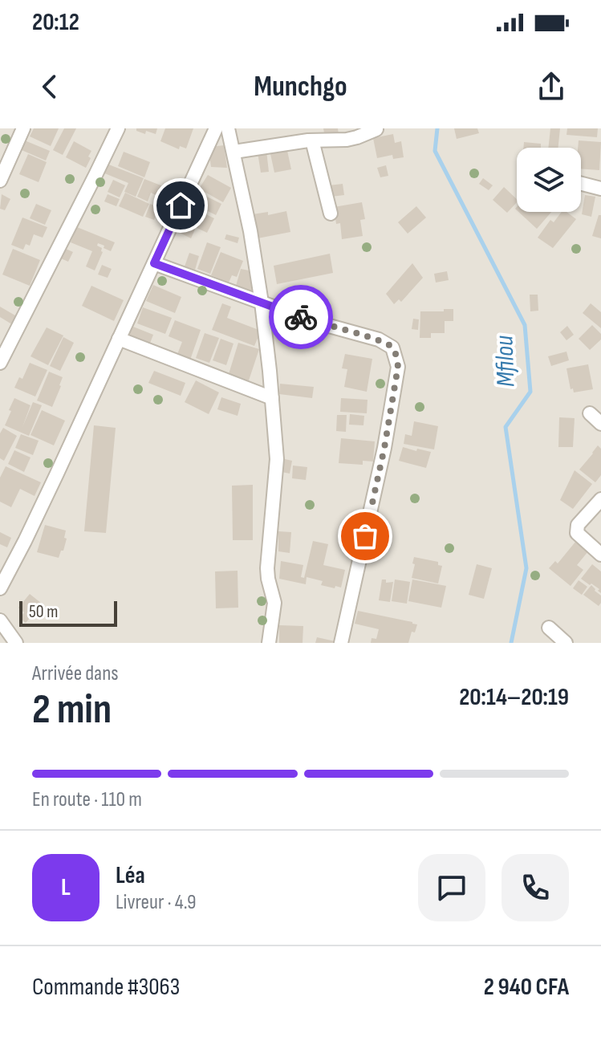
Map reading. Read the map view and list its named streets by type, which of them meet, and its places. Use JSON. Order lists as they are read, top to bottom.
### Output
{
  "water": ["Mfilou"],
  "scale_bar": "50 m",
  "page": {
    "status": "20:12",
    "header": "Munchgo",
    "scale": "50 m",
    "heading": ["2 min", "Arrivée dans", "20:14–20:19"],
    "panel": [
      "Léa",
      "Livreur · 4.9",
      "Commande #3063",
      "2 940 CFA"
    ],
    "bar": "En route · 110 m",
    "round": "L"
  }
}
